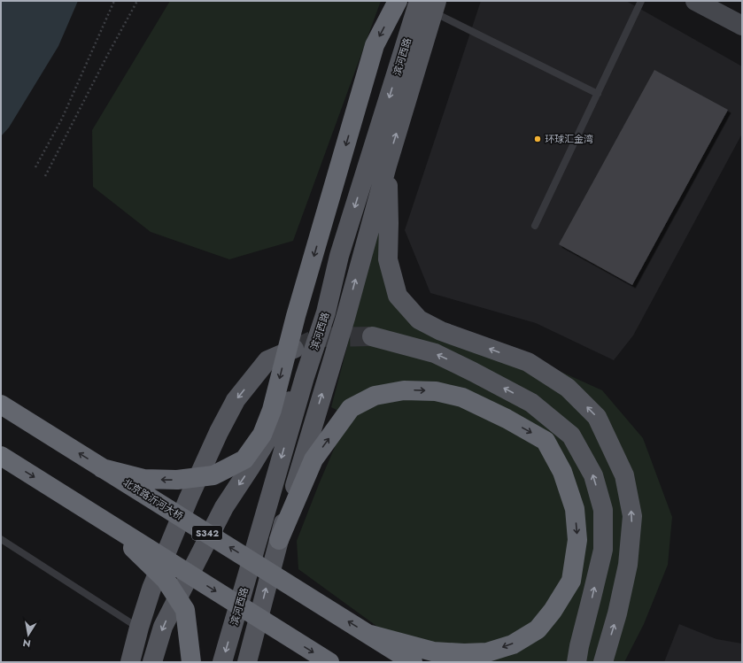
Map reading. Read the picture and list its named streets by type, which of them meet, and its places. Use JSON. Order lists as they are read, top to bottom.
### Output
{
  "streets": {
    "highway": ["北京路沂河大桥", "S342"],
    "main road": ["滨河西路"]
  },
  "places": ["环球汇金湾"],
  "north": "bottom"
}
